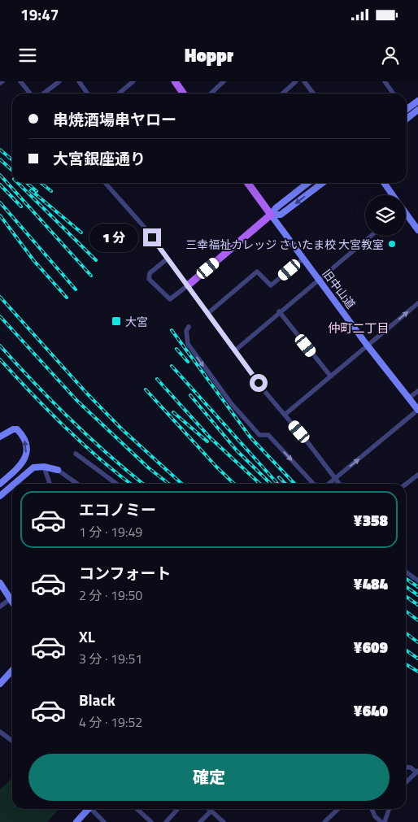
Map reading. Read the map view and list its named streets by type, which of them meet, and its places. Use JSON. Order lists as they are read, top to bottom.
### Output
{
  "streets": {
    "main road": ["旧中山道"]
  },
  "districts": ["仲町二丁目"],
  "places": {
    "other": ["三幸福祉カレッジ さいたま校 大宮教室"],
    "transit": ["大宮"]
  },
  "page": {
    "status": "19:47",
    "header": "Hoppr",
    "banner": ["串焼酒場串ヤロー", "大宮銀座通り"],
    "bubble": "1 分",
    "list": [
      {
        "name": "エコノミー",
        "note": "1 分 · 19:49",
        "value": "¥358"
      },
      {
        "name": "コンフォート",
        "note": "2 分 · 19:50",
        "value": "¥484"
      },
      {
        "name": "XL",
        "note": "3 分 · 19:51",
        "value": "¥609"
      },
      {
        "name": "Black",
        "note": "4 分 · 19:52",
        "value": "¥640"
      }
    ],
    "buttons": "確定"
  }
}
